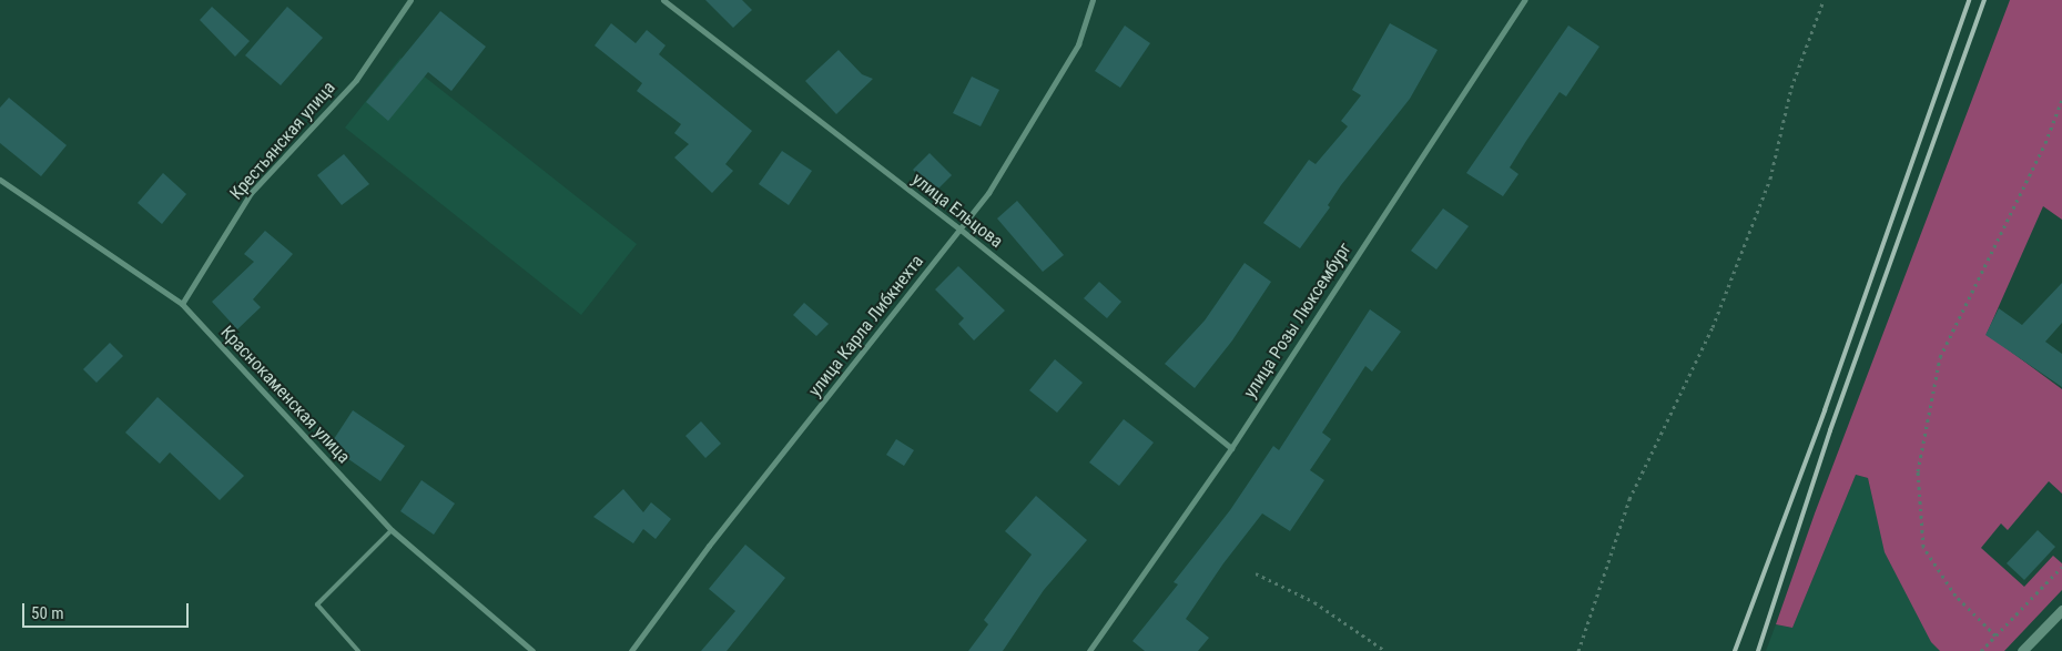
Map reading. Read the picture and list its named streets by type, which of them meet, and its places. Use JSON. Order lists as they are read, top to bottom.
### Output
{
  "streets": {
    "street": [
      "Крестьянская улица",
      "улица Ельцова",
      "улица Розы Люксембург",
      "улица Карла Либкнехта",
      "Краснокаменская улица"
    ]
  },
  "crossings": [
    ["Крестьянская улица", "Краснокаменская улица"],
    ["улица Ельцова", "улица Розы Люксембург"],
    ["улица Ельцова", "улица Карла Либкнехта"]
  ],
  "scale_bar": "50 m"
}
